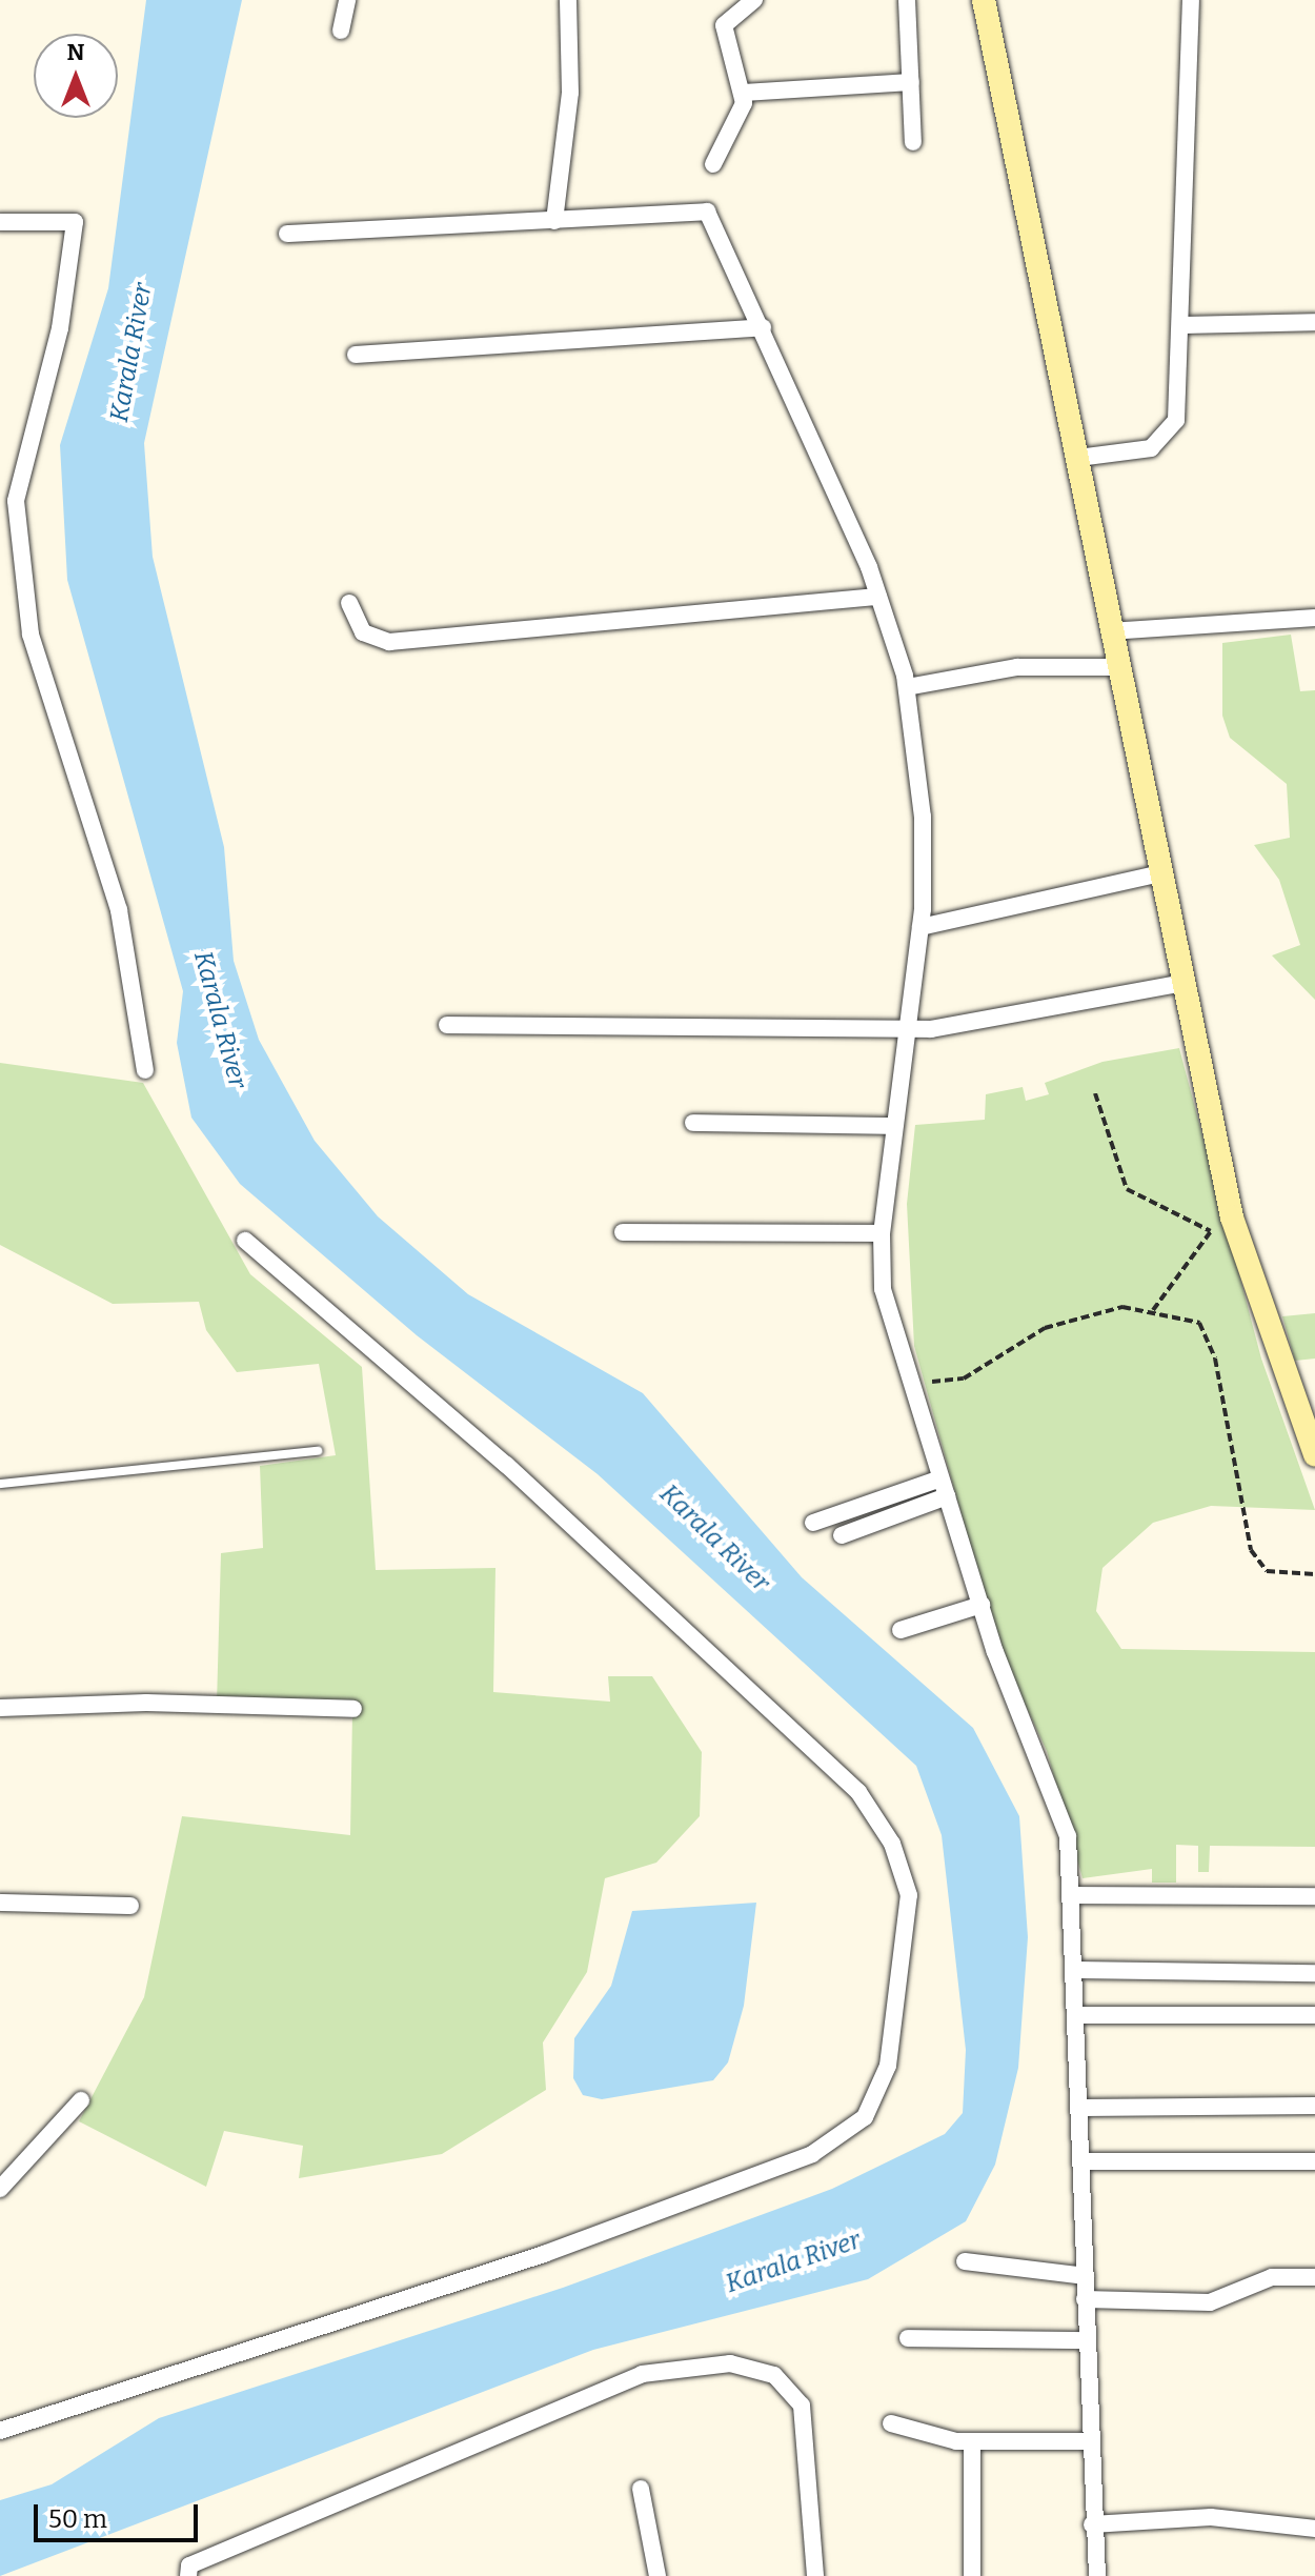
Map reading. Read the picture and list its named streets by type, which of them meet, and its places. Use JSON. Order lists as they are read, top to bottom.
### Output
{
  "water": ["Karala River"],
  "scale_bar": "50 m",
  "north": "top"
}
